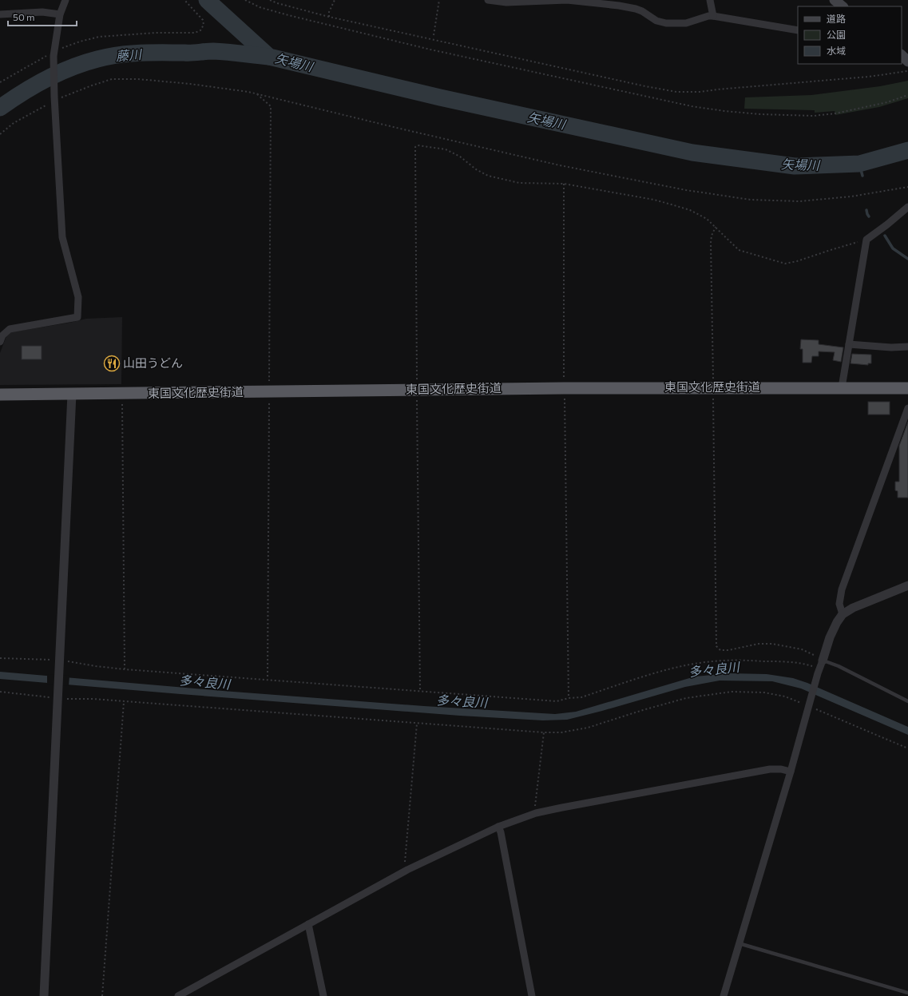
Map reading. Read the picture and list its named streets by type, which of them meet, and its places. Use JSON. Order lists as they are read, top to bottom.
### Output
{
  "streets": {
    "highway": ["東国文化歴史街道"]
  },
  "water": ["藤川", "矢場川", "多々良川"],
  "places": {
    "restaurant": ["山田うどん"]
  },
  "legend": ["道路", "公園", "水域"],
  "scale_bar": "50 m"
}
